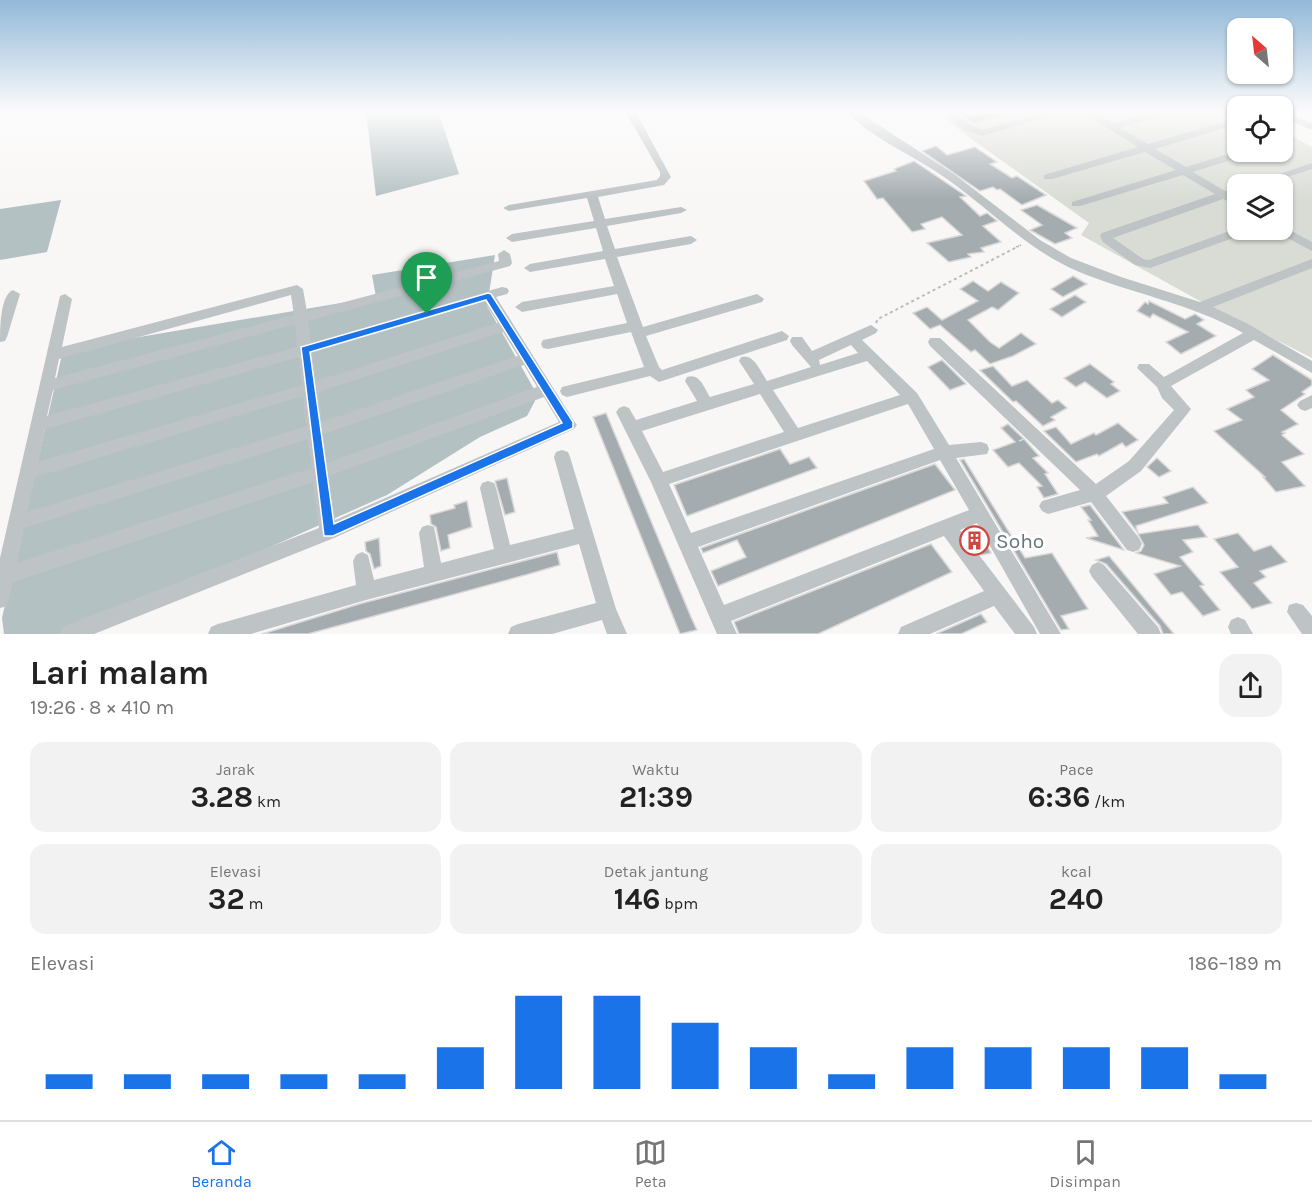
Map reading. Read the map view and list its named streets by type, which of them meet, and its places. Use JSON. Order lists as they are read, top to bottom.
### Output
{
  "places": {
    "building": ["Soho"]
  },
  "north": "top left",
  "page": {
    "heading": ["Lari malam", "19:26 · 8 × 410 m"],
    "stats": [
      ["Jarak", "3.28 km"],
      ["Waktu", "21:39"],
      ["Pace", "6:36 /km"],
      ["Elevasi", "32 m"],
      ["Detak jantung", "146 bpm"],
      ["kcal", "240"]
    ],
    "chart": ["Elevasi", "186–189 m"],
    "tabs": ["Beranda", "Peta", "Disimpan"]
  }
}
